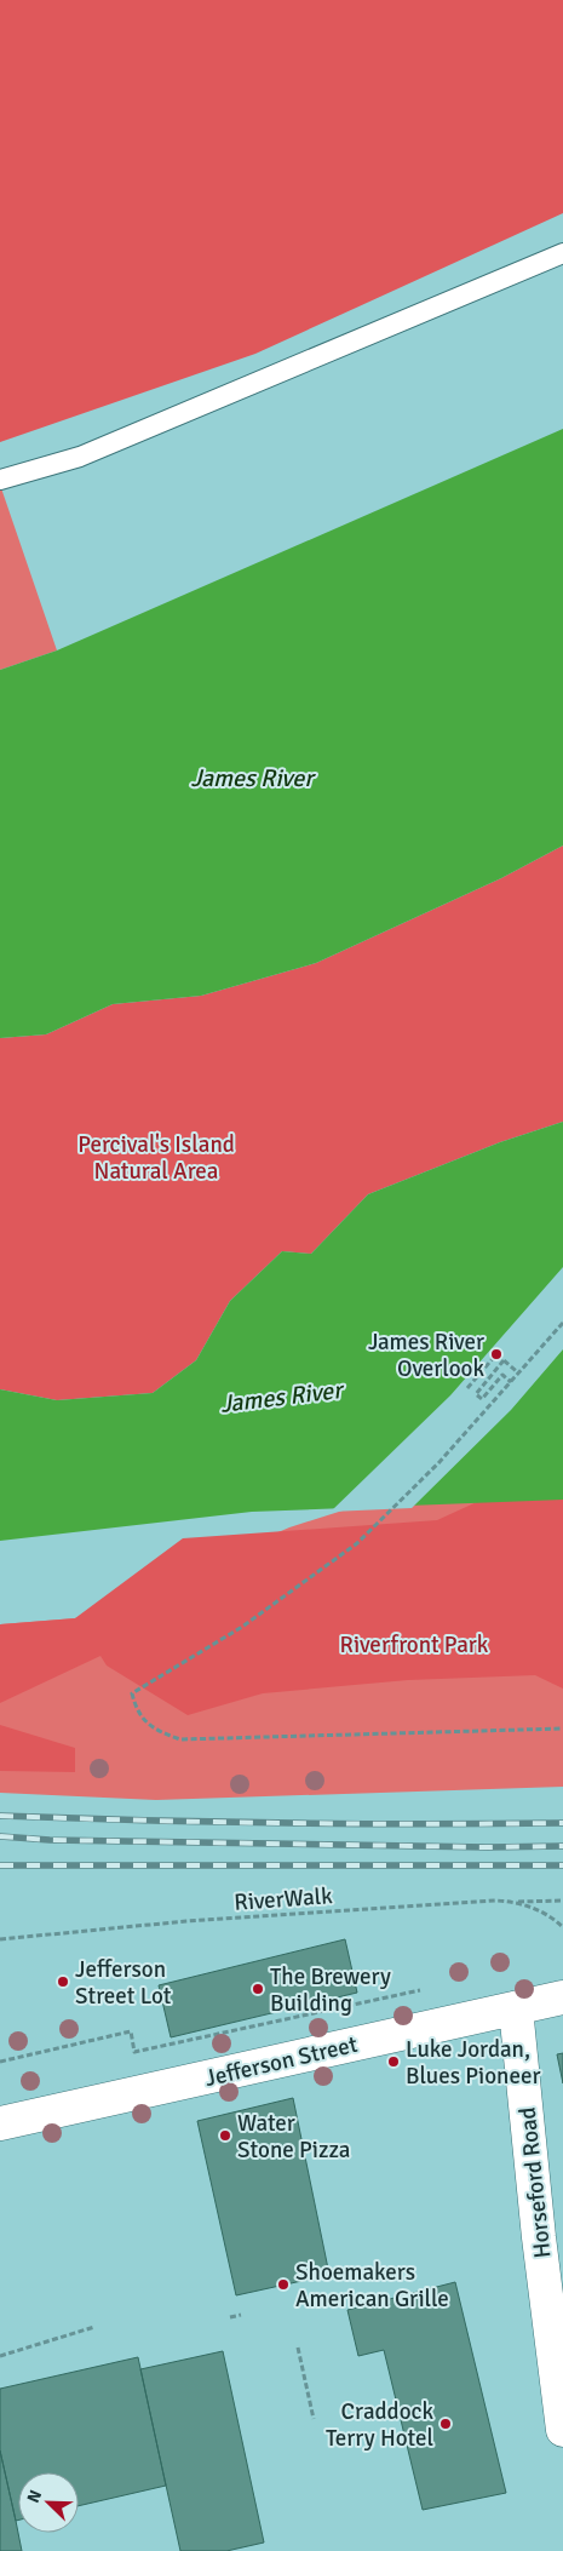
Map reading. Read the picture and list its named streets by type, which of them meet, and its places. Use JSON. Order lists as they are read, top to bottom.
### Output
{
  "streets": {
    "street": ["Jefferson Street", "Horseford Road"],
    "path": ["RiverWalk"]
  },
  "crossings": [
    ["Jefferson Street", "Horseford Road"]
  ],
  "water": ["James River"],
  "parks": ["Percival's Island Natural Area", "Riverfront Park"],
  "places": [
    "James River Overlook",
    "Jefferson Street Lot",
    "The Brewery Building",
    "Luke Jordan, Blues Pioneer",
    "Water Stone Pizza",
    "Shoemakers American Grille",
    "Craddock Terry Hotel"
  ],
  "north": "top left"
}
